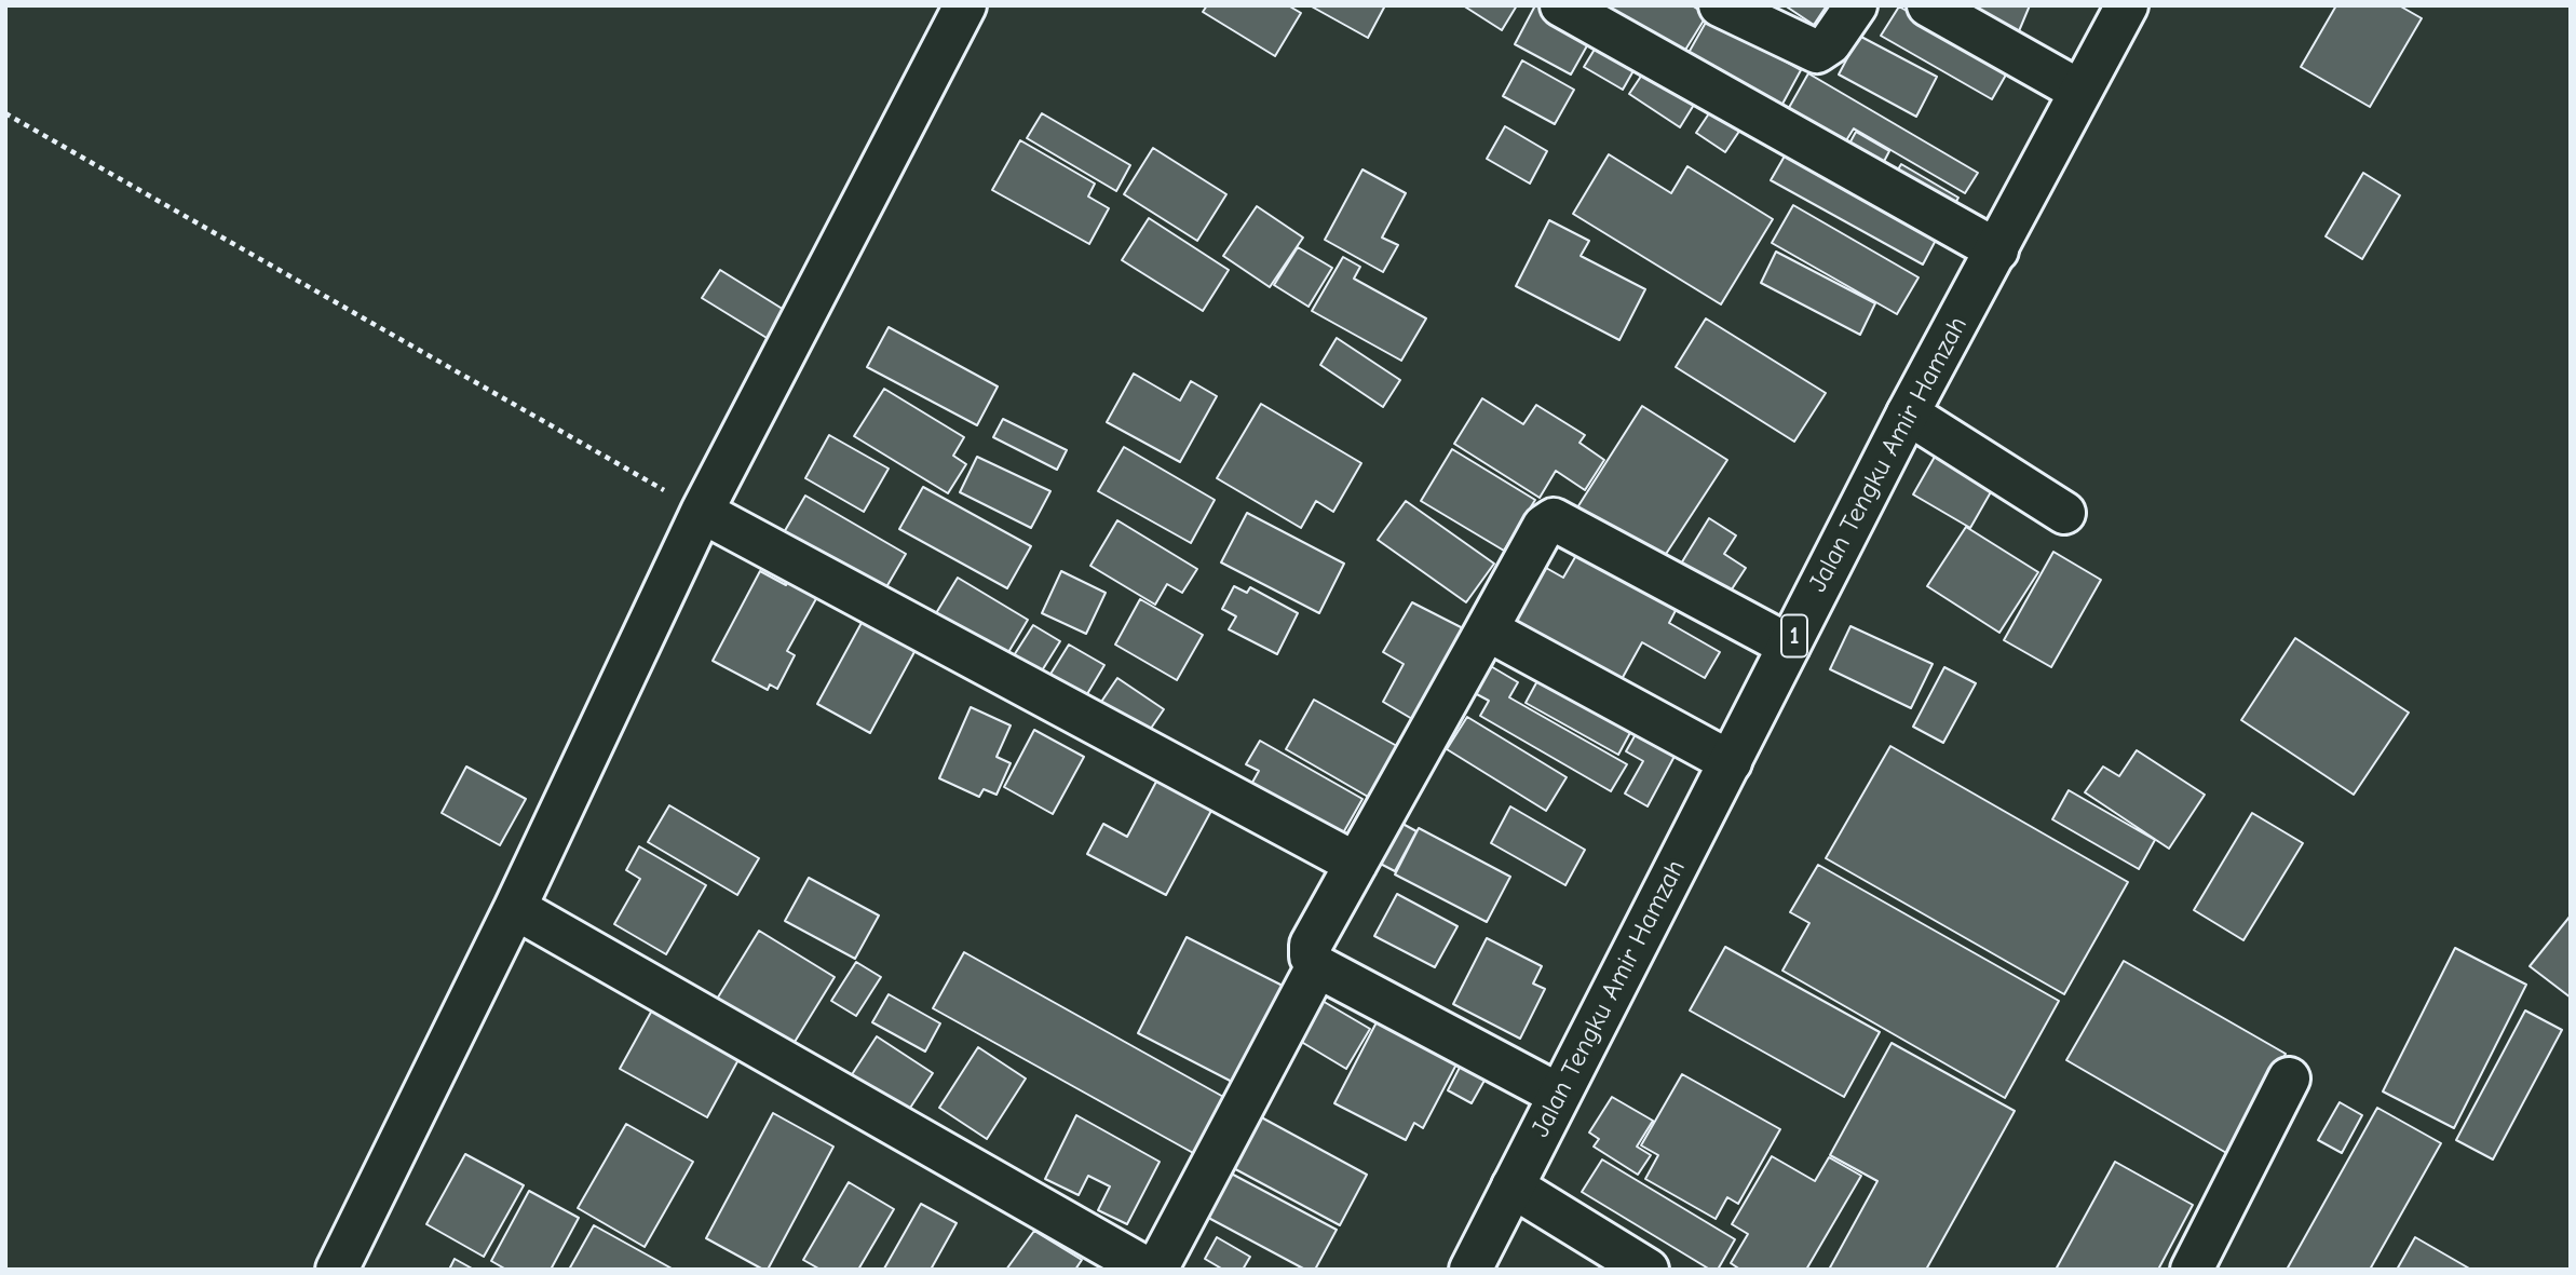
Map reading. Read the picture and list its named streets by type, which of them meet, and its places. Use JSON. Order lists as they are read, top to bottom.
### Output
{
  "streets": {
    "main road": ["Jalan Tengku Amir Hamzah", "1"]
  }
}
